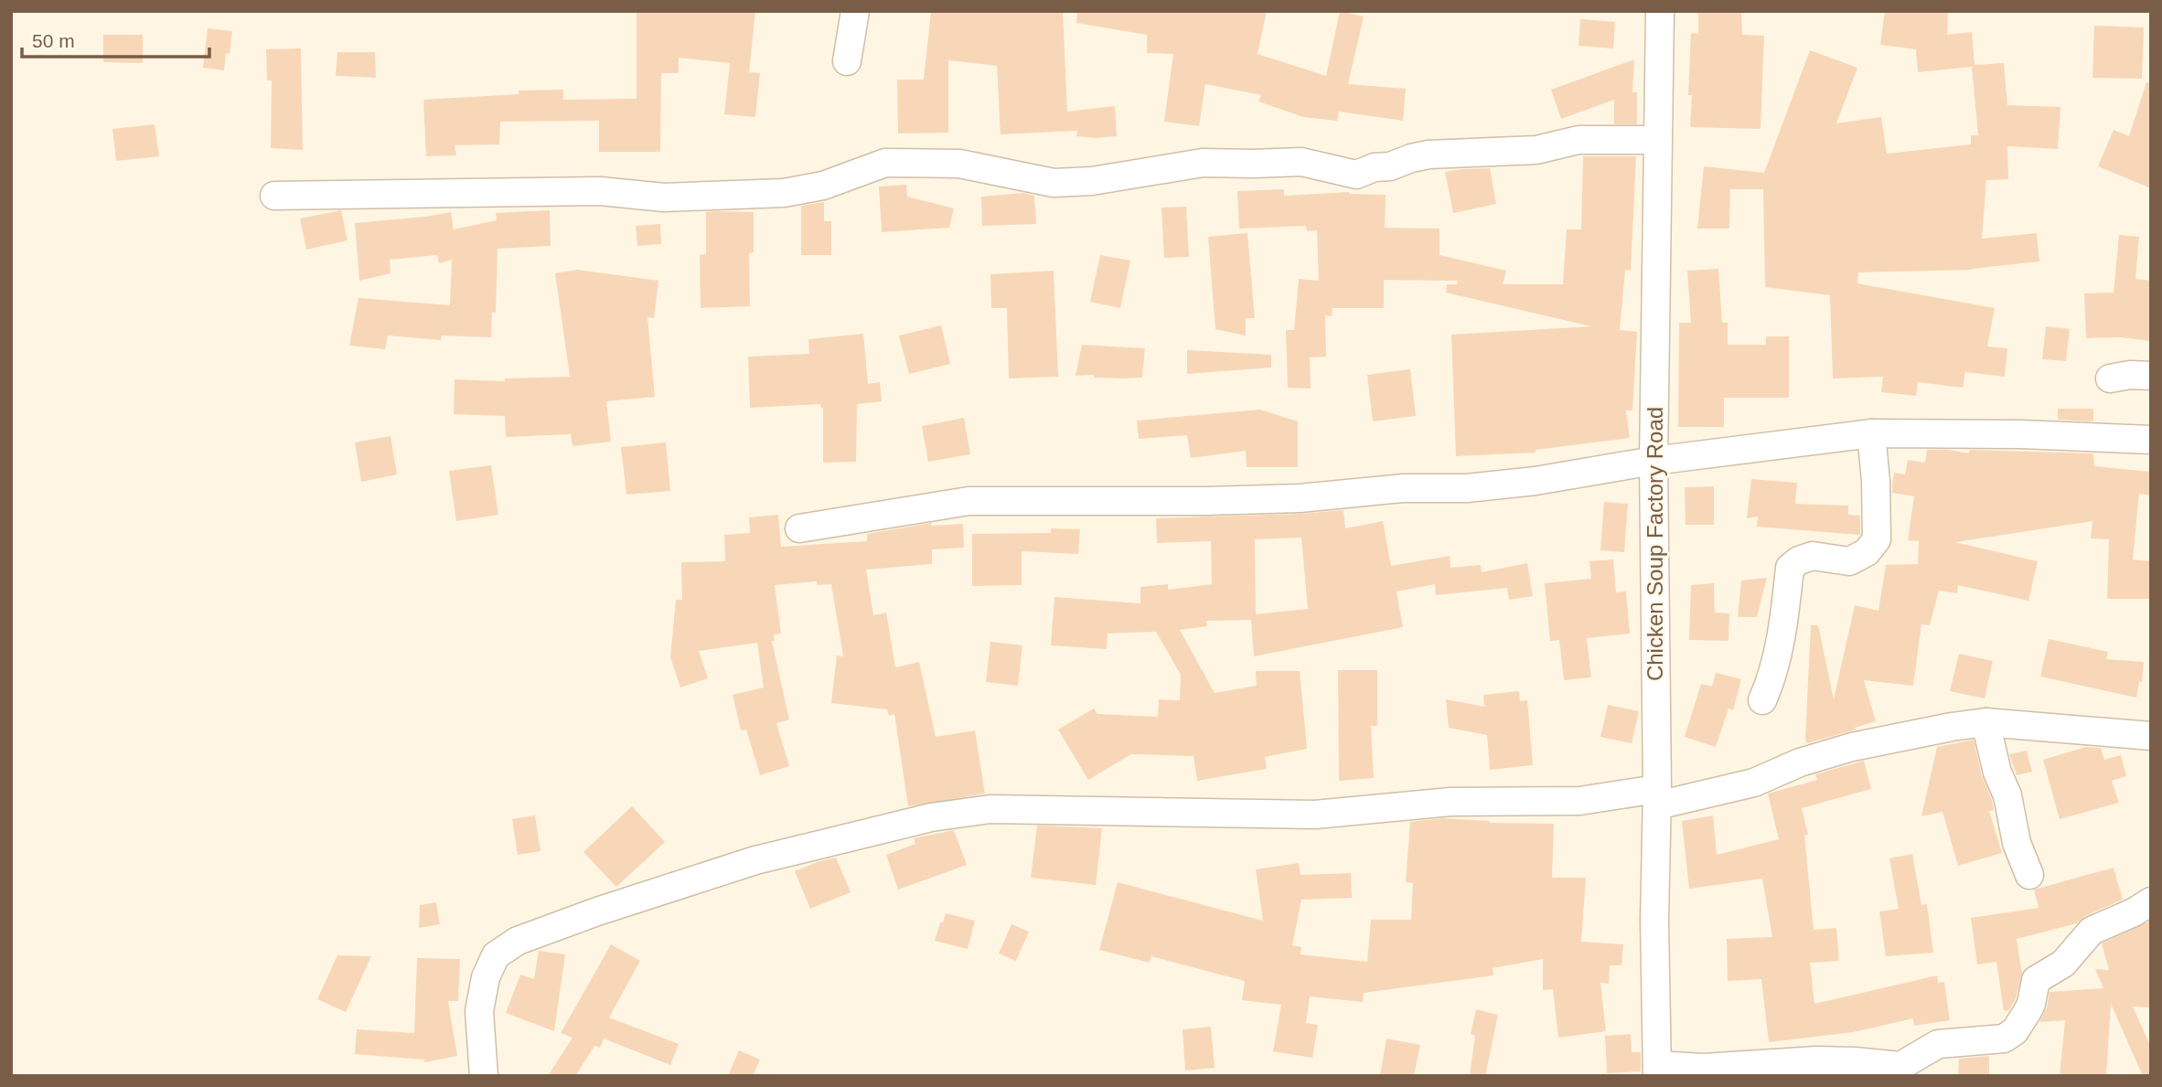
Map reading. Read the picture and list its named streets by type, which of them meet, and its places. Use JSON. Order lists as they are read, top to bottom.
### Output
{
  "streets": {
    "street": ["Chicken Soup Factory Road"]
  },
  "scale_bar": "50 m"
}
